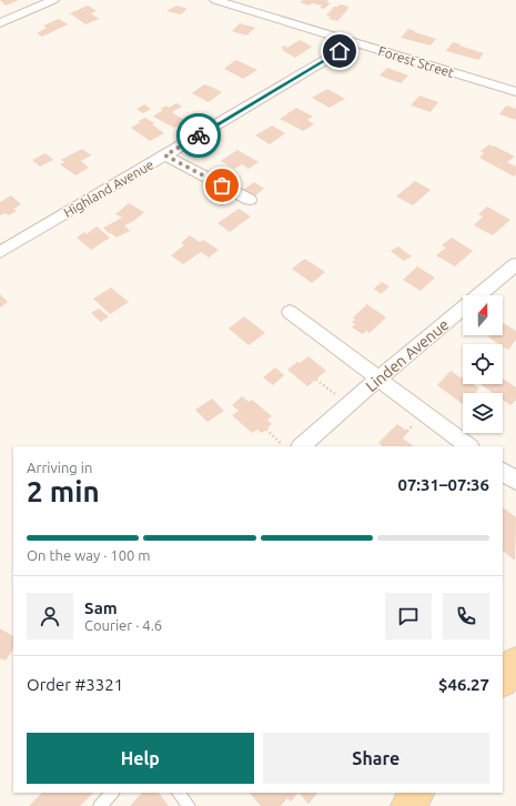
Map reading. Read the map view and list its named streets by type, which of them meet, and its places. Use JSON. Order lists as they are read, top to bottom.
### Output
{
  "streets": {
    "street": ["Forest Street", "Highland Avenue", "Linden Avenue"]
  },
  "crossings": [
    ["Forest Street", "Highland Avenue"]
  ],
  "north": "top",
  "page": {
    "heading": ["2 min", "Arriving in", "07:31–07:36"],
    "panel": [
      "Sam",
      "Courier · 4.6",
      "Order #3321",
      "$46.27"
    ],
    "bar": "On the way · 100 m",
    "buttons": ["Help", "Share"]
  }
}
